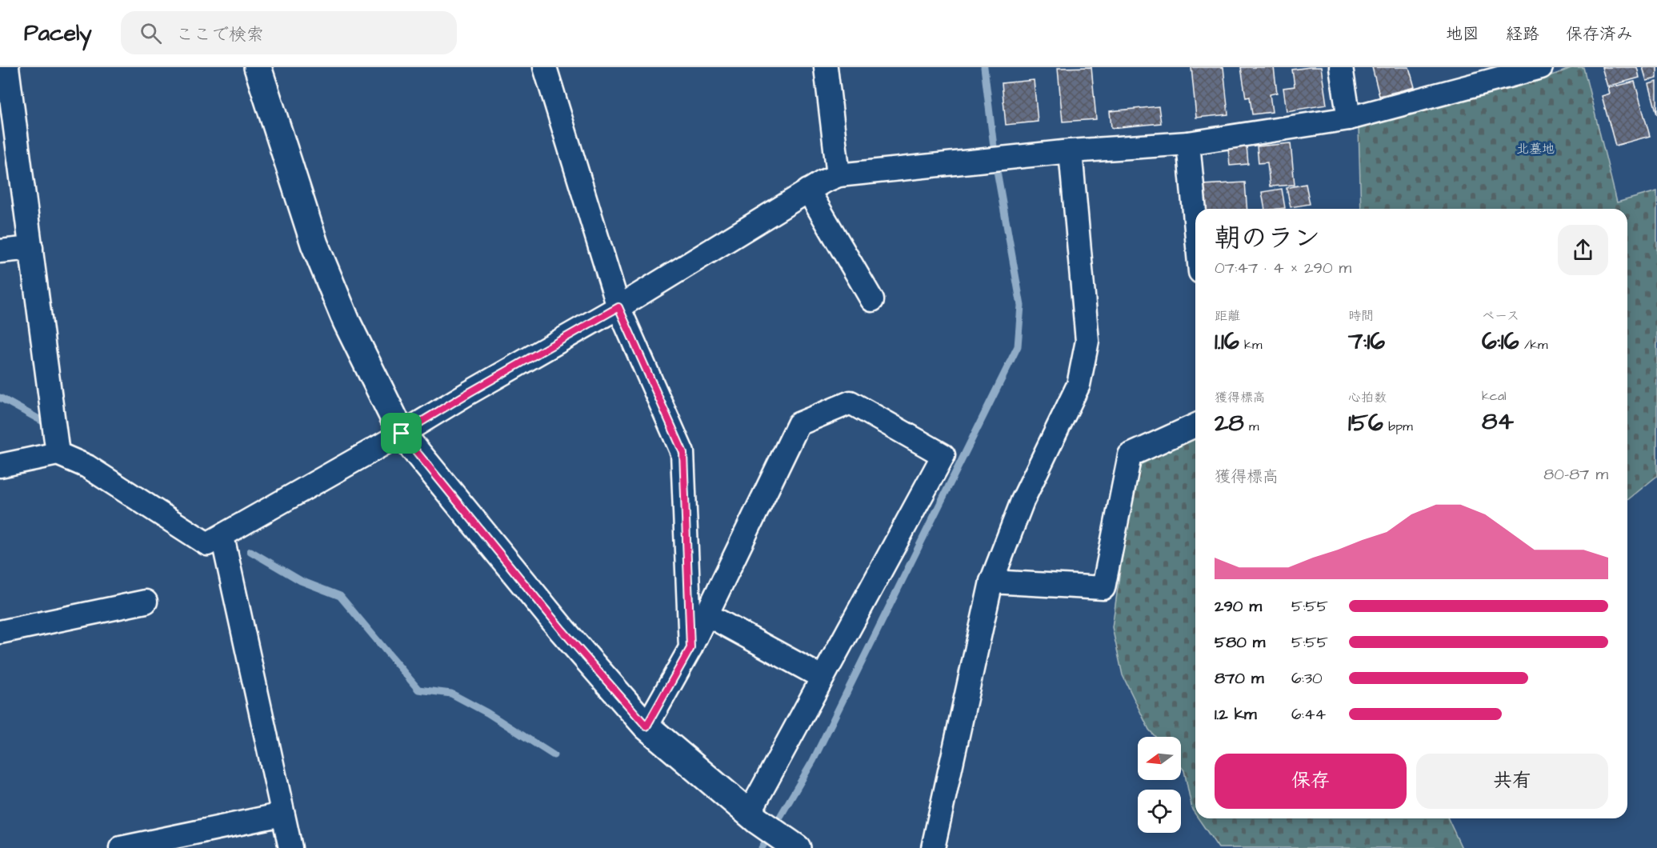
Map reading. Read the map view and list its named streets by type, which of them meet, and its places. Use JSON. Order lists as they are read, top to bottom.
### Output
{
  "parks": ["北墓地"],
  "north": "left",
  "page": {
    "header": "Pacely",
    "search": "ここで検索",
    "nav": ["地図", "経路", "保存済み"],
    "heading": ["朝のラン", "07:47 · 4 × 290 m"],
    "stats": [
      ["距離", "1.16 km"],
      ["時間", "7:16"],
      ["ペース", "6:16 /km"],
      ["獲得標高", "28 m"],
      ["心拍数", "156 bpm"],
      ["kcal", "84"]
    ],
    "chart": ["獲得標高", "80–87 m"],
    "list": [
      {
        "name": "290 m",
        "note": "5:55"
      },
      {
        "name": "580 m",
        "note": "5:55"
      },
      {
        "name": "870 m",
        "note": "6:30"
      },
      {
        "name": "1.2 km",
        "note": "6:44"
      }
    ],
    "buttons": ["保存", "共有"]
  }
}
